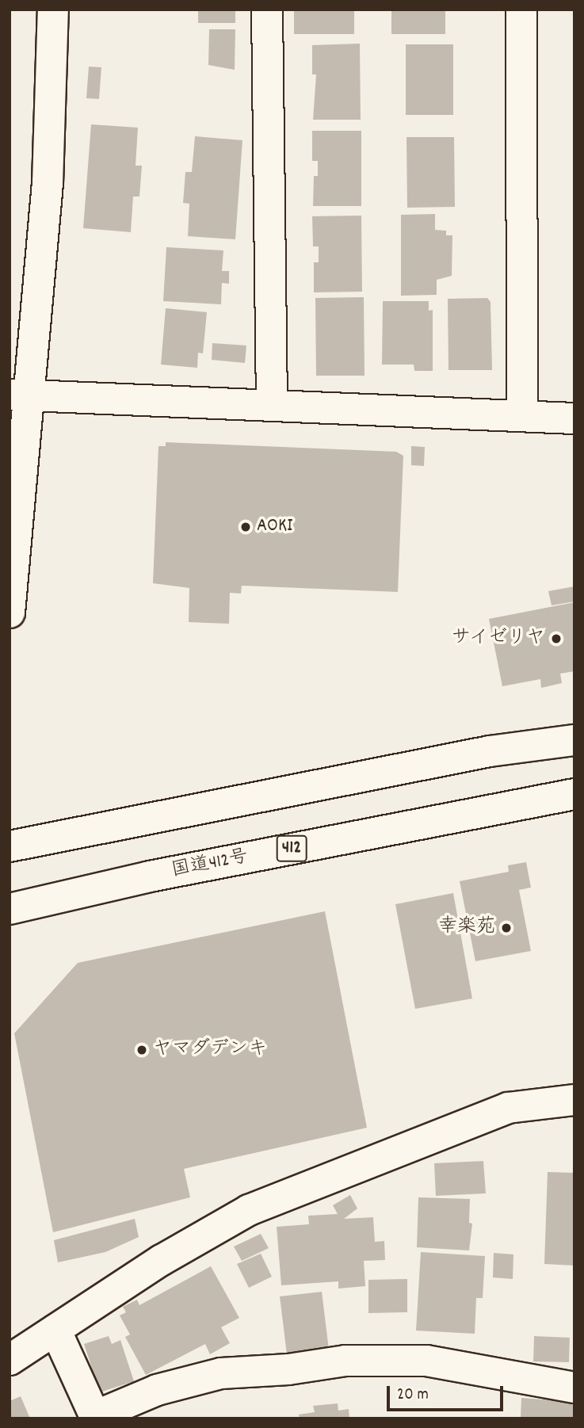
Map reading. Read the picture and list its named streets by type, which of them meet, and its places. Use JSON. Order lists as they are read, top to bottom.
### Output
{
  "streets": {
    "main road": ["412", "国道412号"]
  },
  "places": [
    "AOKI",
    "サイゼリヤ",
    "幸楽苑",
    "ヤマダデンキ"
  ],
  "scale_bar": "20 m"
}
